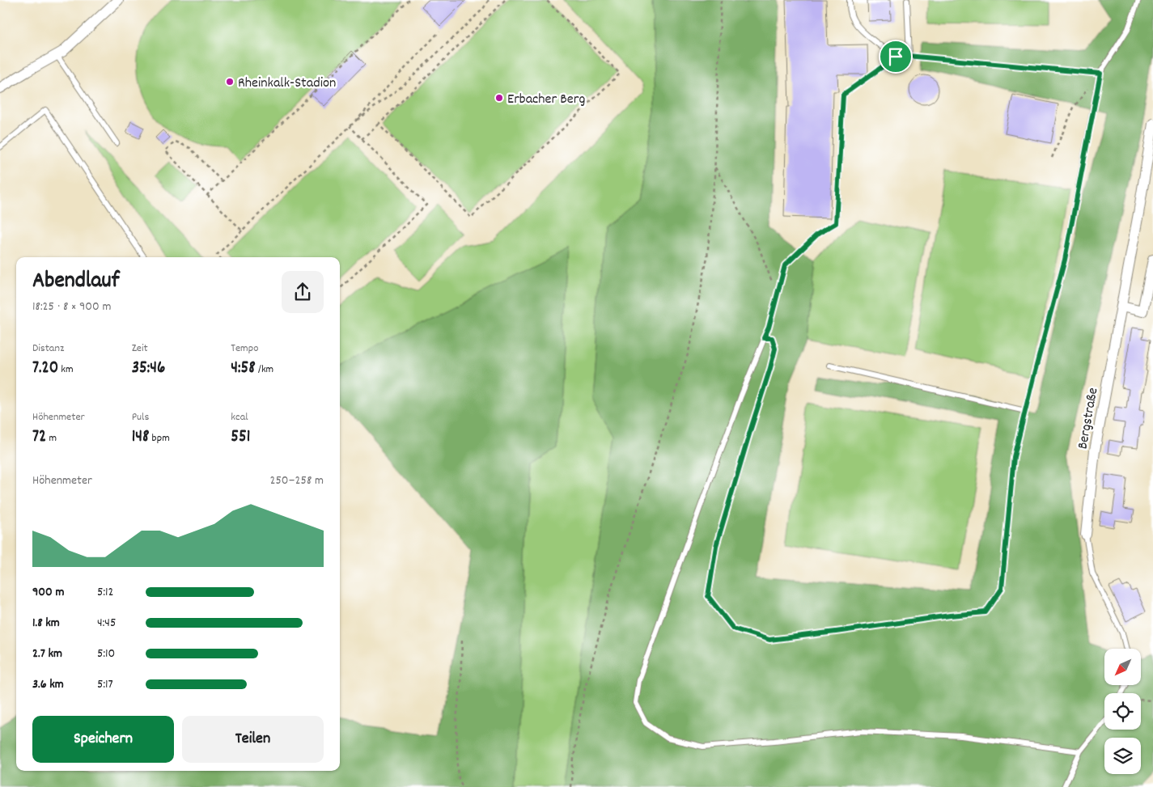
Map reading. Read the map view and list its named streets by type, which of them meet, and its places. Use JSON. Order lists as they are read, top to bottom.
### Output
{
  "streets": {
    "street": ["Bergstraße"]
  },
  "places": ["Rheinkalk-Stadion", "Erbacher Berg"],
  "north": "bottom left",
  "page": {
    "heading": ["Abendlauf", "18:25 · 8 × 900 m"],
    "stats": [
      ["Distanz", "7.20 km"],
      ["Zeit", "35:46"],
      ["Tempo", "4:58 /km"],
      ["Höhenmeter", "72 m"],
      ["Puls", "148 bpm"],
      ["kcal", "551"]
    ],
    "chart": ["Höhenmeter", "250–258 m"],
    "list": [
      {
        "name": "900 m",
        "note": "5:12"
      },
      {
        "name": "1.8 km",
        "note": "4:45"
      },
      {
        "name": "2.7 km",
        "note": "5:10"
      },
      {
        "name": "3.6 km",
        "note": "5:17"
      }
    ],
    "buttons": ["Speichern", "Teilen"]
  }
}
